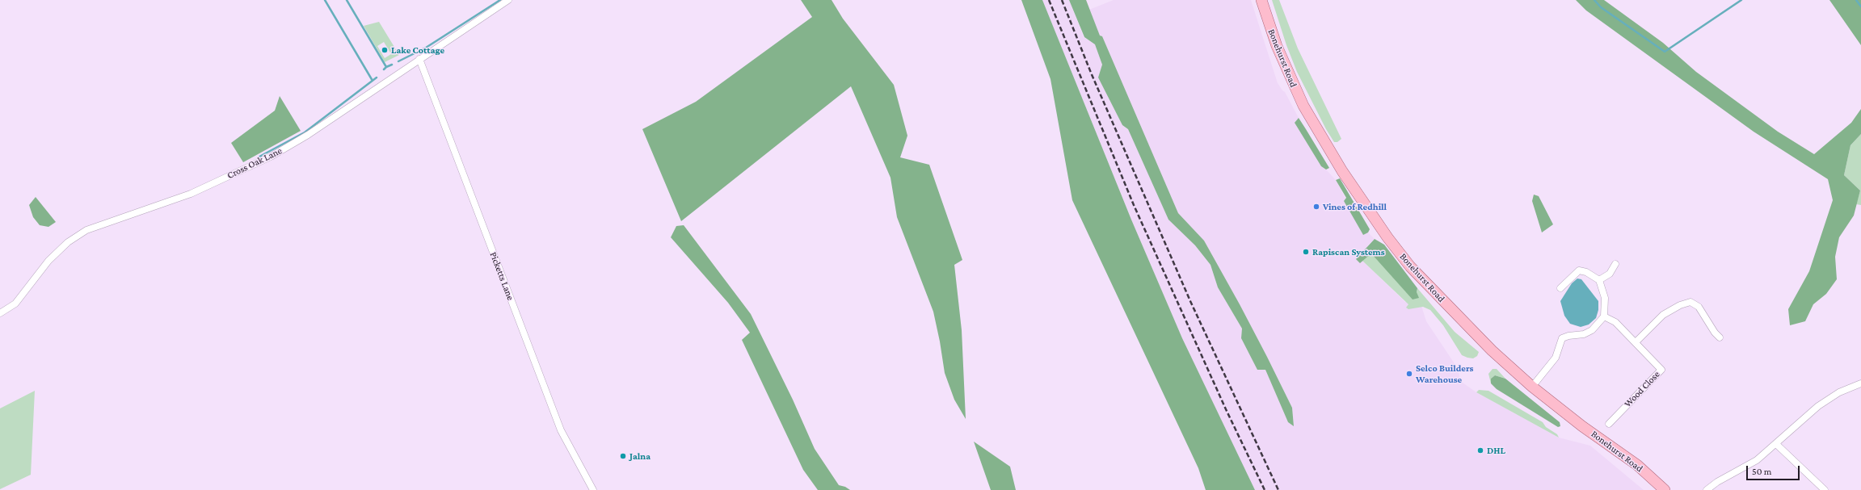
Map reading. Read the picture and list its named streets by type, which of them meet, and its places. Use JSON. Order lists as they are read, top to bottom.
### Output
{
  "streets": {
    "main road": ["Bonehurst Road"],
    "street": ["Cross Oak Lane", "Picketts Lane", "Wood Close"]
  },
  "crossings": [
    ["Cross Oak Lane", "Picketts Lane"]
  ],
  "places": [
    "Lake Cottage",
    "Vines of Redhill",
    "Rapiscan Systems",
    "Selco Builders Warehouse",
    "DHL",
    "Jalna"
  ],
  "scale_bar": "50 m"
}
